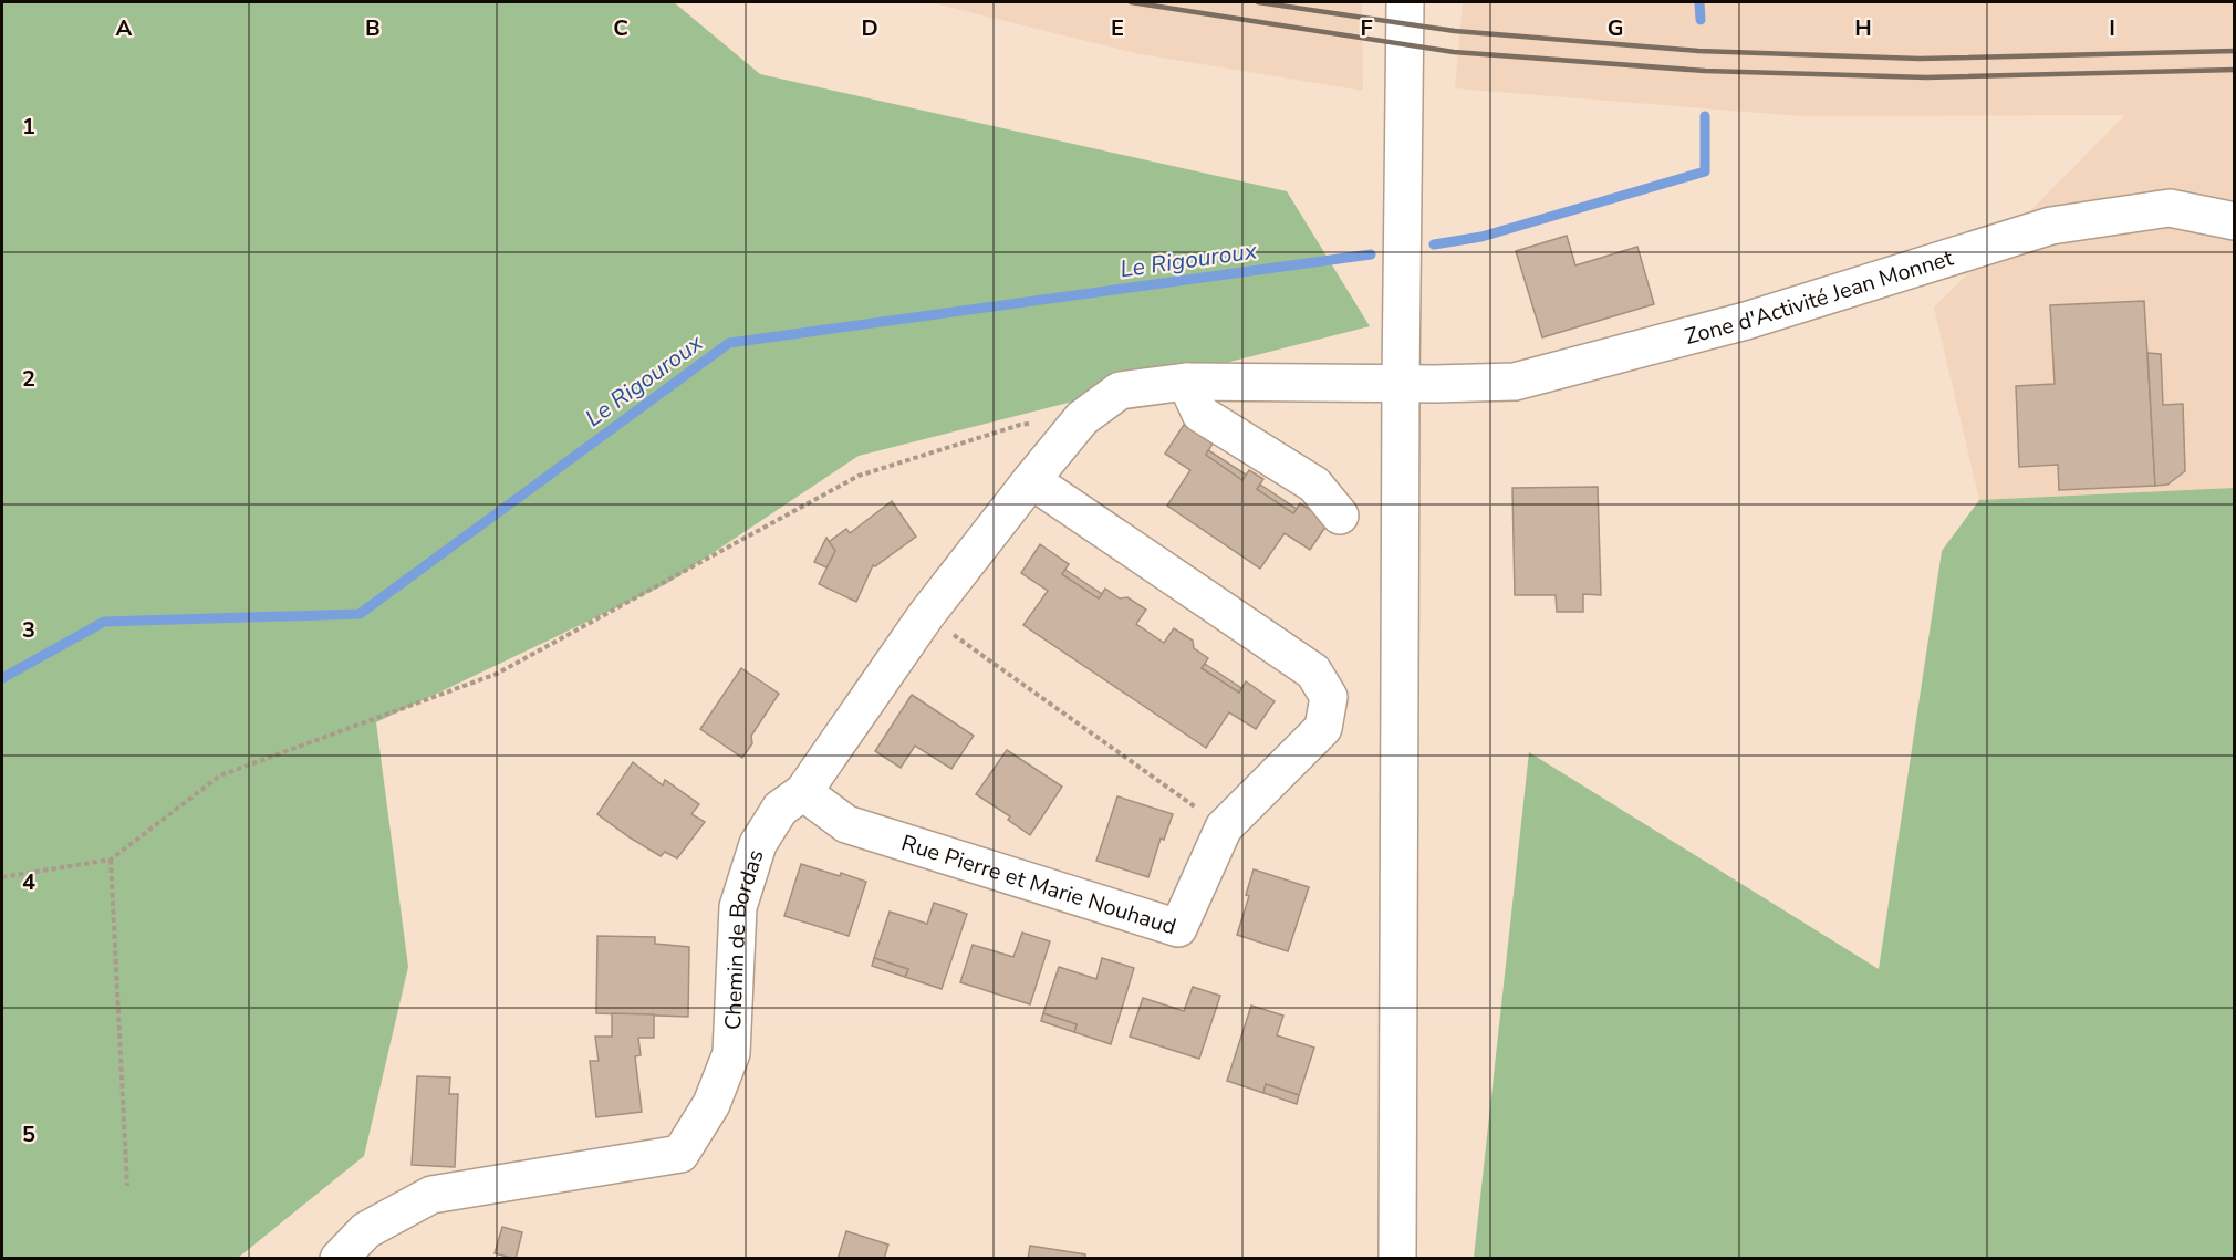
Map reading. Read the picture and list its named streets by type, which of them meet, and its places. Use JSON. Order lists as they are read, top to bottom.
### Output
{
  "streets": {
    "street": ["Zone d'Activité Jean Monnet", "Rue Pierre et Marie Nouhaud", "Chemin de Bordas"]
  },
  "crossings": [
    ["Rue Pierre et Marie Nouhaud", "Chemin de Bordas"]
  ],
  "water": ["Le Rigouroux"],
  "grid": {
    "columns": [
      "A",
      "B",
      "C",
      "D",
      "E",
      "F",
      "G",
      "H",
      "I"
    ],
    "rows": [
      "1",
      "2",
      "3",
      "4",
      "5"
    ]
  }
}
